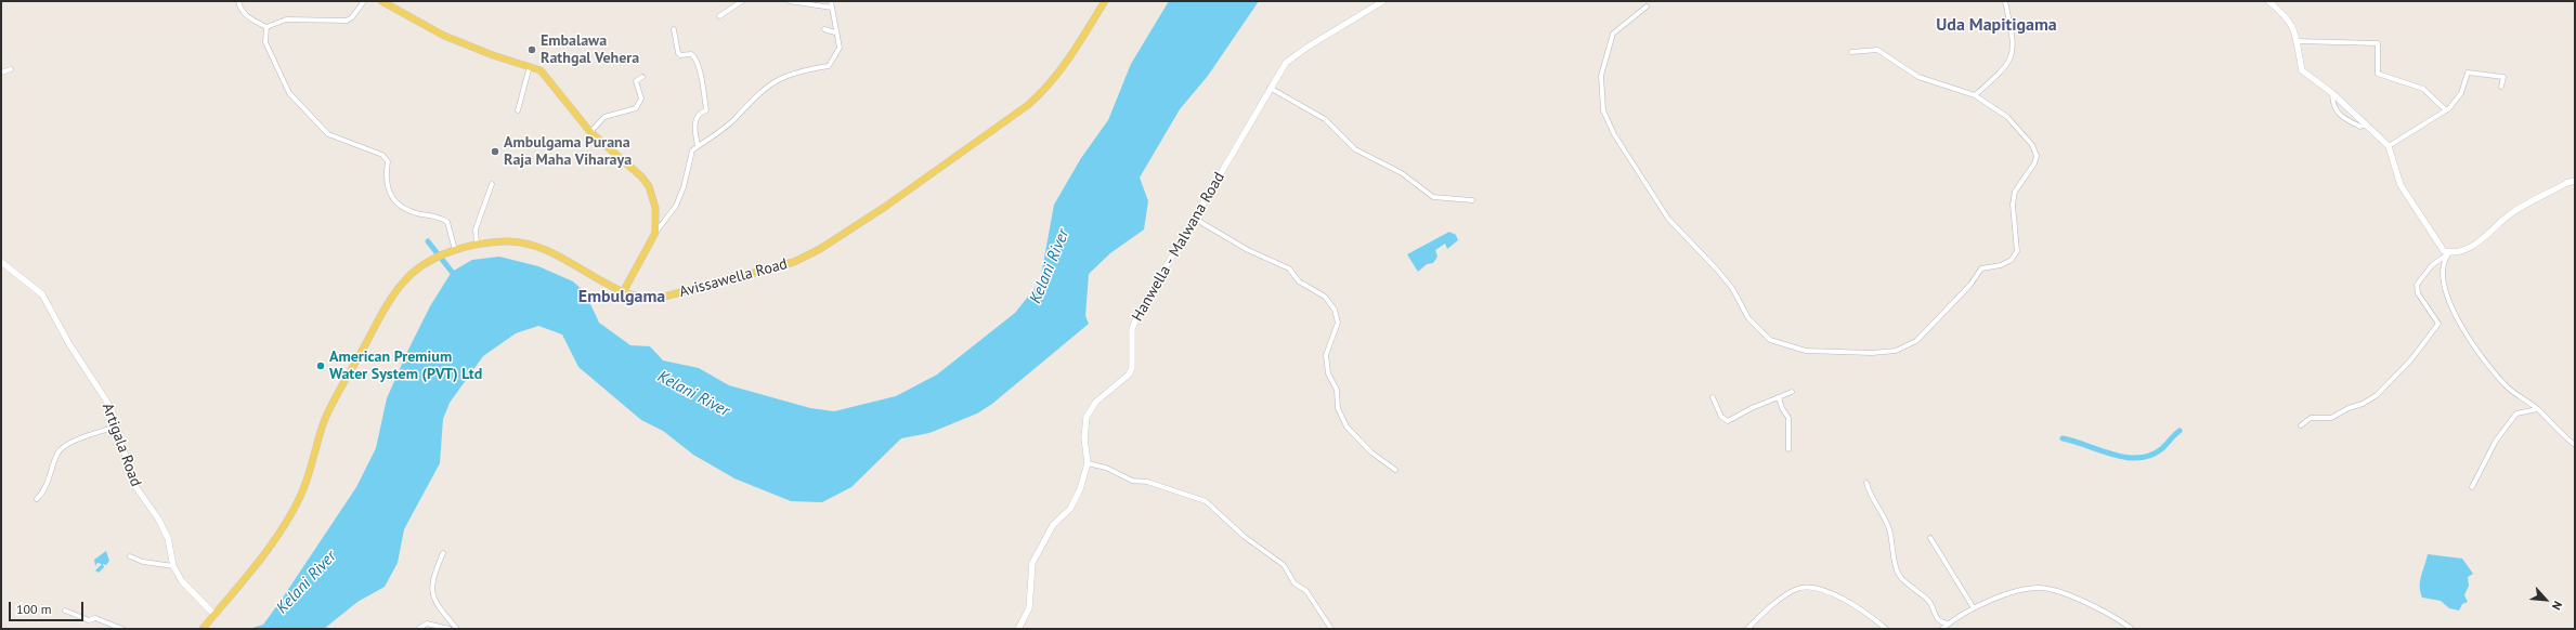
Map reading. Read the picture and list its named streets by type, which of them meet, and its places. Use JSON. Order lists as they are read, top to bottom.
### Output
{
  "streets": {
    "main road": ["Avissawella Road"],
    "street": ["Hanwella - Malwana Road", "Artigala Road"]
  },
  "crossings": [
    ["Avissawella Road", "Artigala Road"]
  ],
  "districts": ["Uda Mapitigama", "Embulgama"],
  "water": ["Kelani River"],
  "places": ["Embalawa Rathgal Vehera", "Ambulgama Purana Raja Maha Viharaya", "American Premium Water System (PVT) Ltd"],
  "scale_bar": "100 m",
  "north": "bottom right"
}
